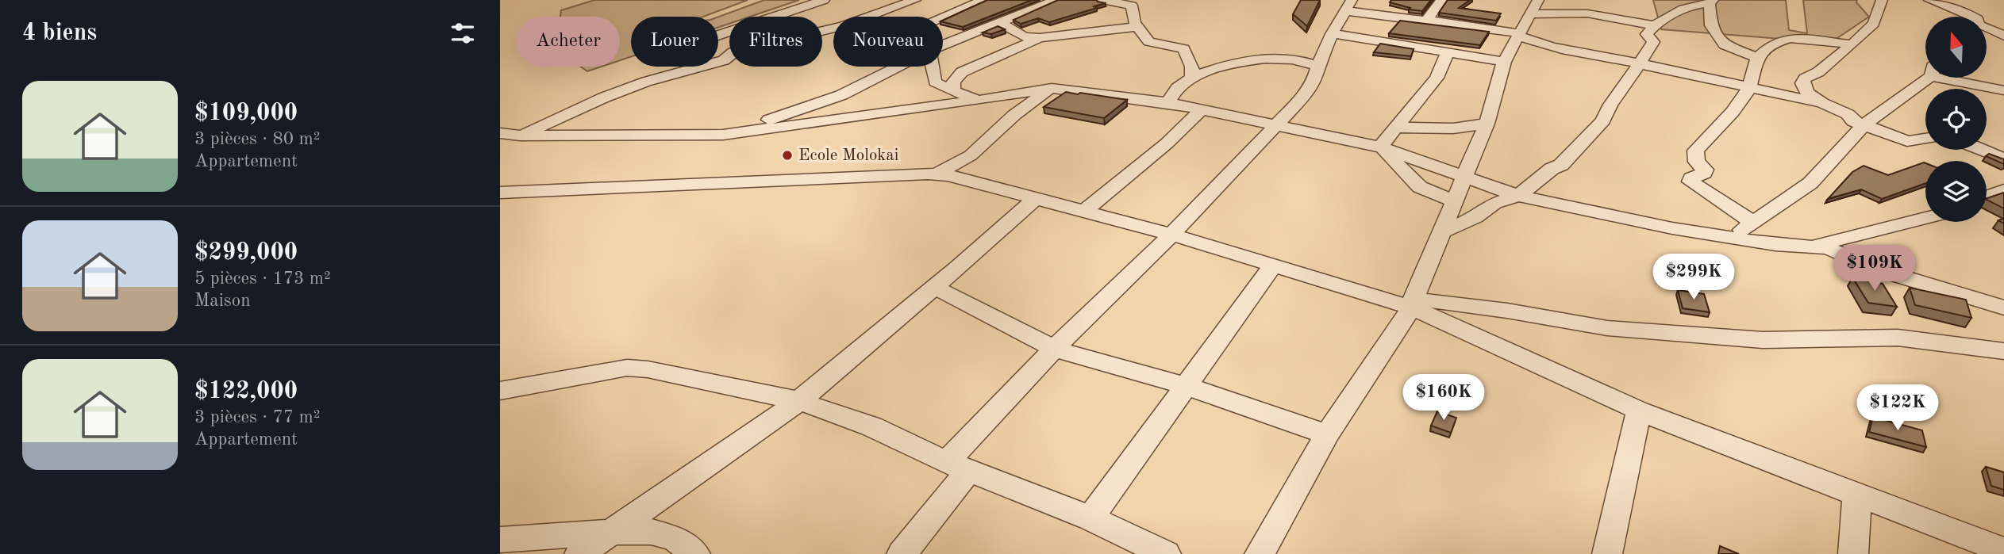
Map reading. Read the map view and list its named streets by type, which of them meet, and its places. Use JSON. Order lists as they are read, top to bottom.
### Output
{
  "places": ["Ecole Molokai"],
  "north": "top",
  "page": {
    "heading": "4 biens",
    "chip": [
      "Acheter",
      "Louer",
      "Filtres",
      "Nouveau"
    ],
    "list": [
      {
        "name": "$109,000",
        "note": "3 pièces · 80 m² · Appartement"
      },
      {
        "name": "$299,000",
        "note": "5 pièces · 173 m² · Maison"
      },
      {
        "name": "$122,000",
        "note": "3 pièces · 77 m² · Appartement"
      }
    ],
    "price": [
      "$109K",
      "$299K",
      "$160K",
      "$122K"
    ]
  }
}
